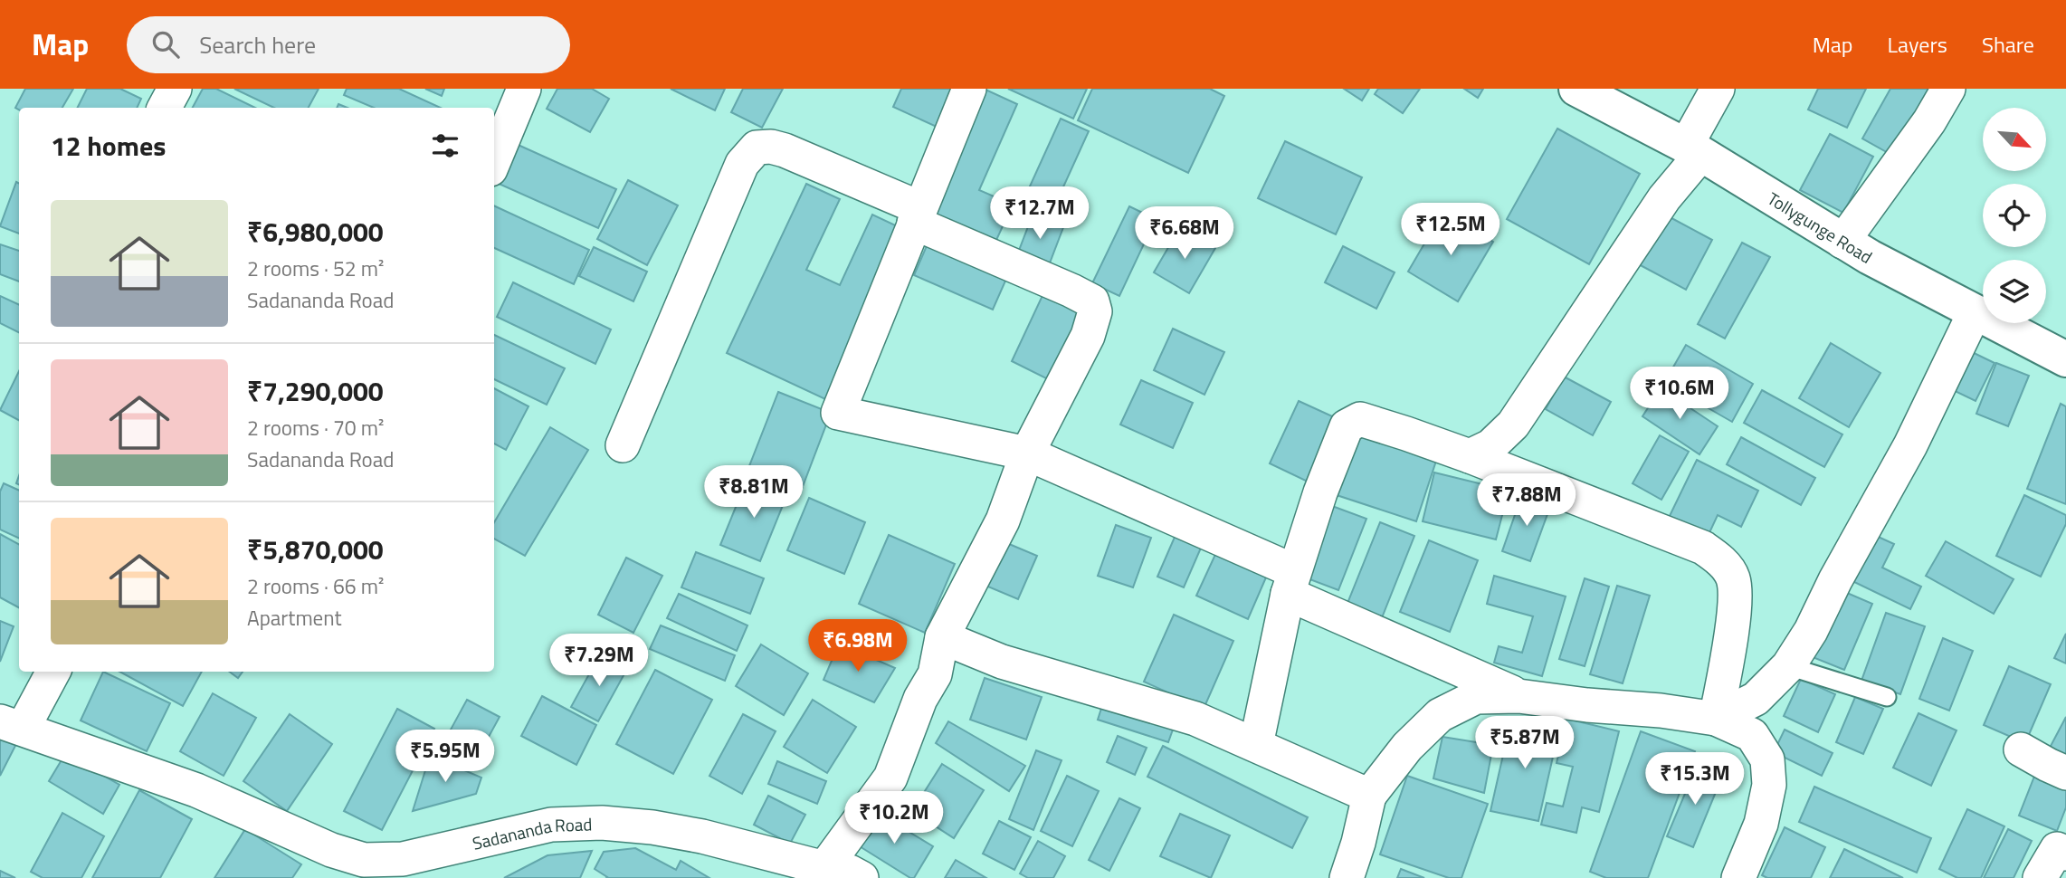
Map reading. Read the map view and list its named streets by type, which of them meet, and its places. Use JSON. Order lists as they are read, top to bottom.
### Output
{
  "streets": {
    "street": ["Tollygunge Road", "Sadananda Road"]
  },
  "north": "bottom right",
  "page": {
    "header": "Map",
    "search": "Search here",
    "nav": ["Map", "Layers", "Share"],
    "heading": "12 homes",
    "list": [
      {
        "name": "₹6,980,000",
        "note": "2 rooms · 52 m² · Sadananda Road"
      },
      {
        "name": "₹7,290,000",
        "note": "2 rooms · 70 m² · Sadananda Road"
      },
      {
        "name": "₹5,870,000",
        "note": "2 rooms · 66 m² · Apartment"
      }
    ],
    "price": [
      "₹12.7M",
      "₹12.5M",
      "₹6.68M",
      "₹10.6M",
      "₹8.81M",
      "₹7.88M",
      "₹6.98M",
      "₹7.29M",
      "₹5.87M",
      "₹5.95M",
      "₹15.3M",
      "₹10.2M"
    ]
  }
}
